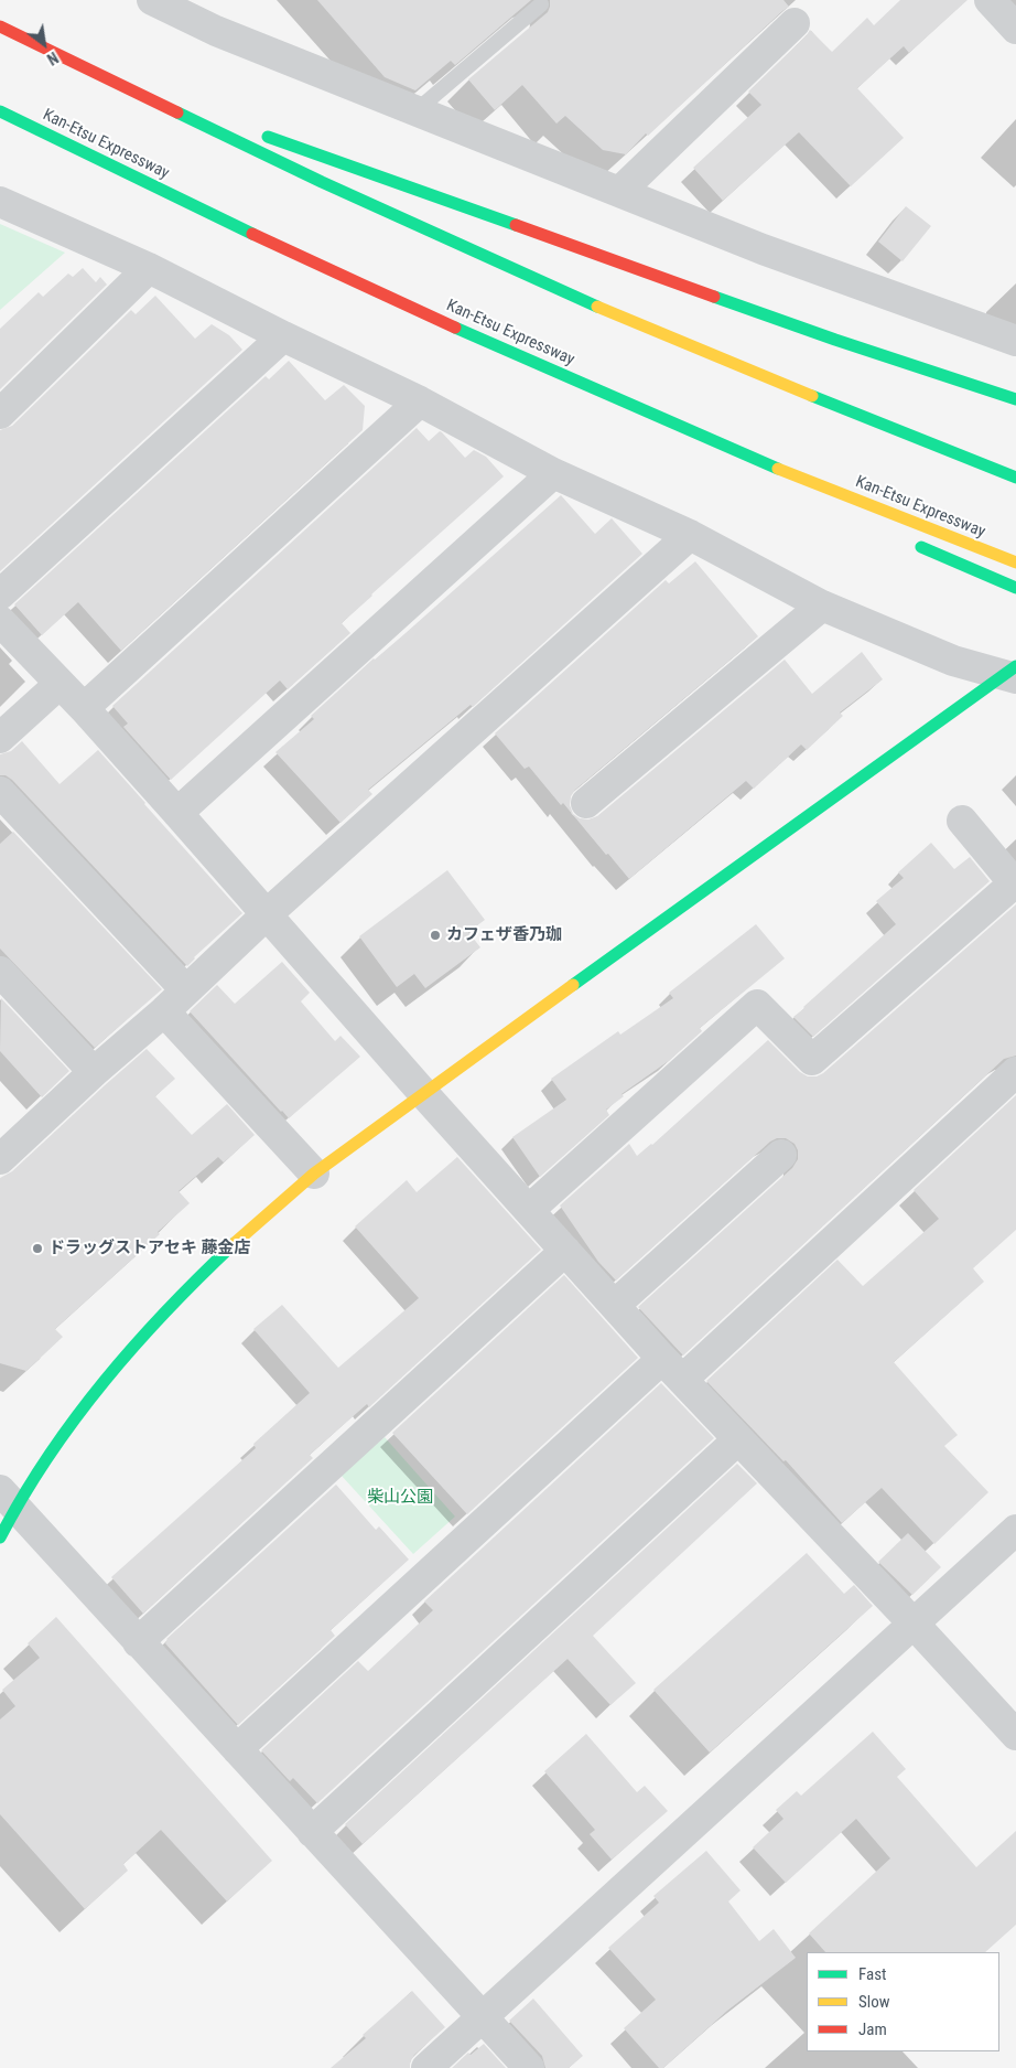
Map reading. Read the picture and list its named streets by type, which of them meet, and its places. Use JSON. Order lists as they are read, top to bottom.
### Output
{
  "streets": {
    "main road": ["Kan-Etsu Expressway"]
  },
  "parks": ["柴山公園"],
  "places": ["カフェザ香乃珈", "ドラッグストアセキ 藤金店"],
  "legend": ["Fast", "Slow", "Jam"],
  "north": "bottom right"
}
